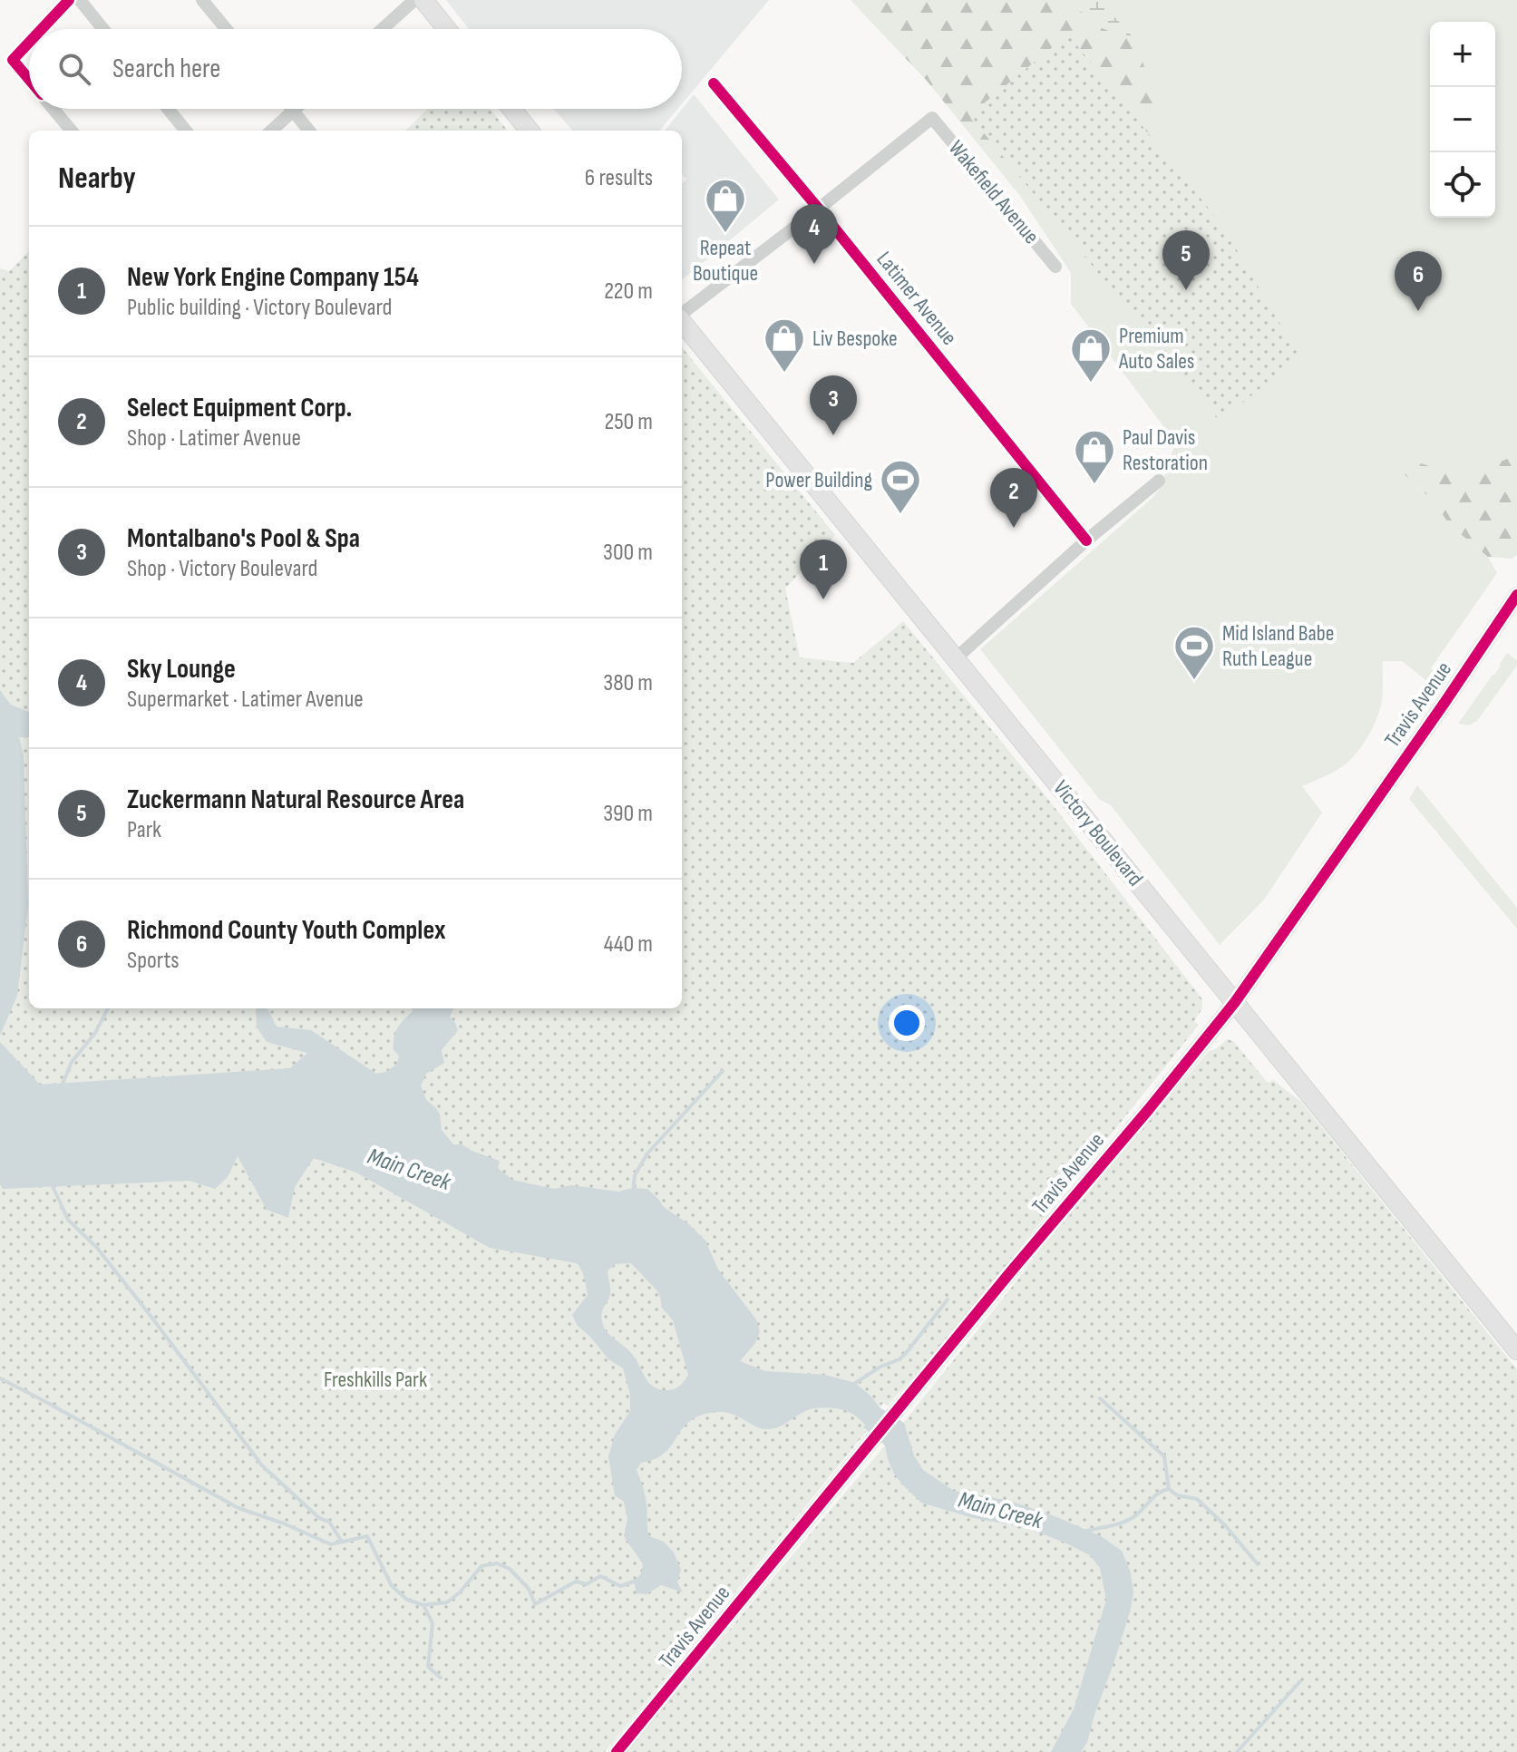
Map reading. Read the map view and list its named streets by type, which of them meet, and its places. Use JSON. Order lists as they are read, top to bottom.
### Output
{
  "streets": {
    "main road": ["Victory Boulevard"],
    "street": ["Wakefield Avenue", "Latimer Avenue", "Travis Avenue"]
  },
  "crossings": [
    ["Wakefield Avenue", "Latimer Avenue"],
    ["Travis Avenue", "Victory Boulevard"]
  ],
  "water": ["Main Creek"],
  "parks": ["Freshkills Park"],
  "places": {
    "shop": [
      "Repeat Boutique",
      "Liv Bespoke",
      "Premium Auto Sales",
      "Paul Davis Restoration"
    ],
    "sports": ["Power Building", "Mid Island Babe Ruth League"]
  },
  "page": {
    "map_buttons": ["+", "−"],
    "search": "Search here",
    "heading": ["Nearby", "6 results"],
    "pins": [
      "4",
      "5",
      "6",
      "3",
      "2",
      "1"
    ],
    "list": [
      {
        "mark": "1",
        "name": "New York Engine Company 154",
        "note": "Public building · Victory Boulevard",
        "value": "220 m"
      },
      {
        "mark": "2",
        "name": "Select Equipment Corp.",
        "note": "Shop · Latimer Avenue",
        "value": "250 m"
      },
      {
        "mark": "3",
        "name": "Montalbano's Pool & Spa",
        "note": "Shop · Victory Boulevard",
        "value": "300 m"
      },
      {
        "mark": "4",
        "name": "Sky Lounge",
        "note": "Supermarket · Latimer Avenue",
        "value": "380 m"
      },
      {
        "mark": "5",
        "name": "Zuckermann Natural Resource Area",
        "note": "Park",
        "value": "390 m"
      },
      {
        "mark": "6",
        "name": "Richmond County Youth Complex",
        "note": "Sports",
        "value": "440 m"
      }
    ]
  }
}
